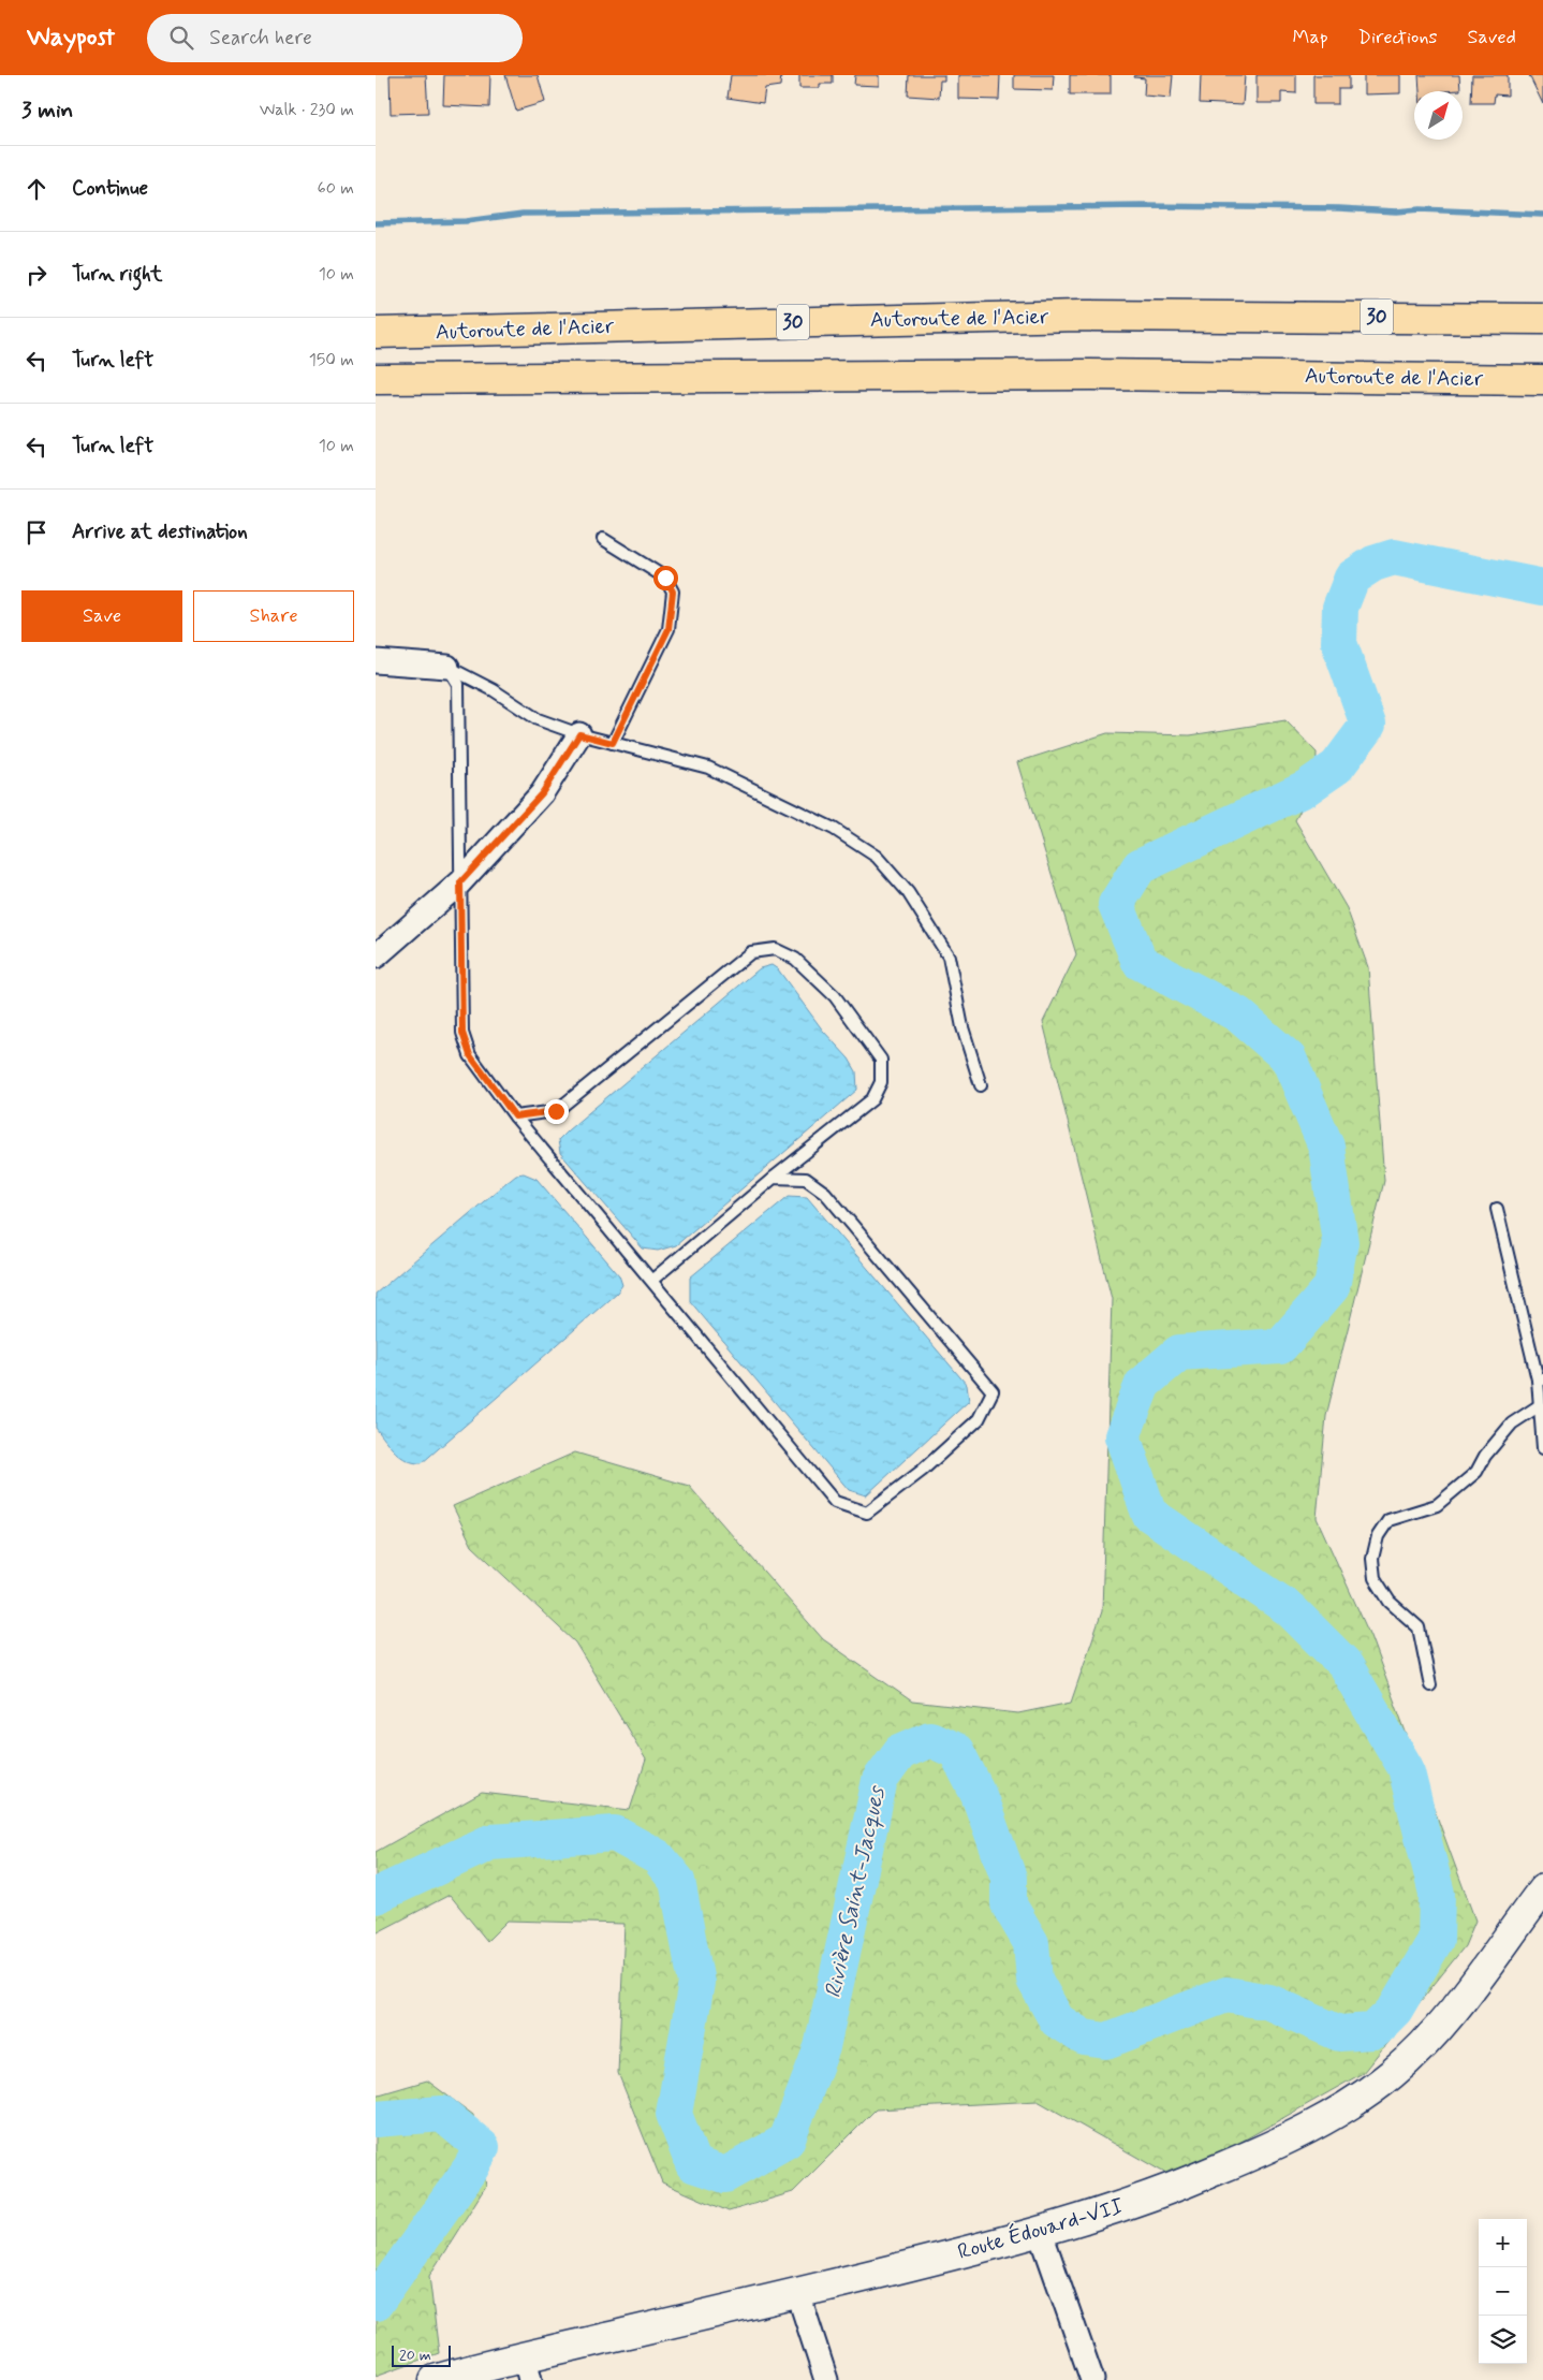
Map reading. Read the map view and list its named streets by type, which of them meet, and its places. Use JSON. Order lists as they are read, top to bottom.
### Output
{
  "streets": {
    "highway": ["30", "Autoroute de l'Acier"],
    "main road": ["Route Édouard-VII"]
  },
  "water": ["Rivière Saint-Jacques"],
  "scale_bar": "20 m",
  "north": "top right",
  "page": {
    "header": "Waypost",
    "search": "Search here",
    "nav": ["Map", "Directions", "Saved"],
    "heading": ["3 min", "Walk · 230 m"],
    "list": [
      ["Continue", "60 m"],
      ["Turn right", "10 m"],
      ["Turn left", "150 m"],
      ["Turn left", "10 m"],
      "Arrive at destination"
    ],
    "buttons": ["Save", "Share"],
    "map_buttons": ["+", "−"],
    "scale": "20 m"
  }
}
